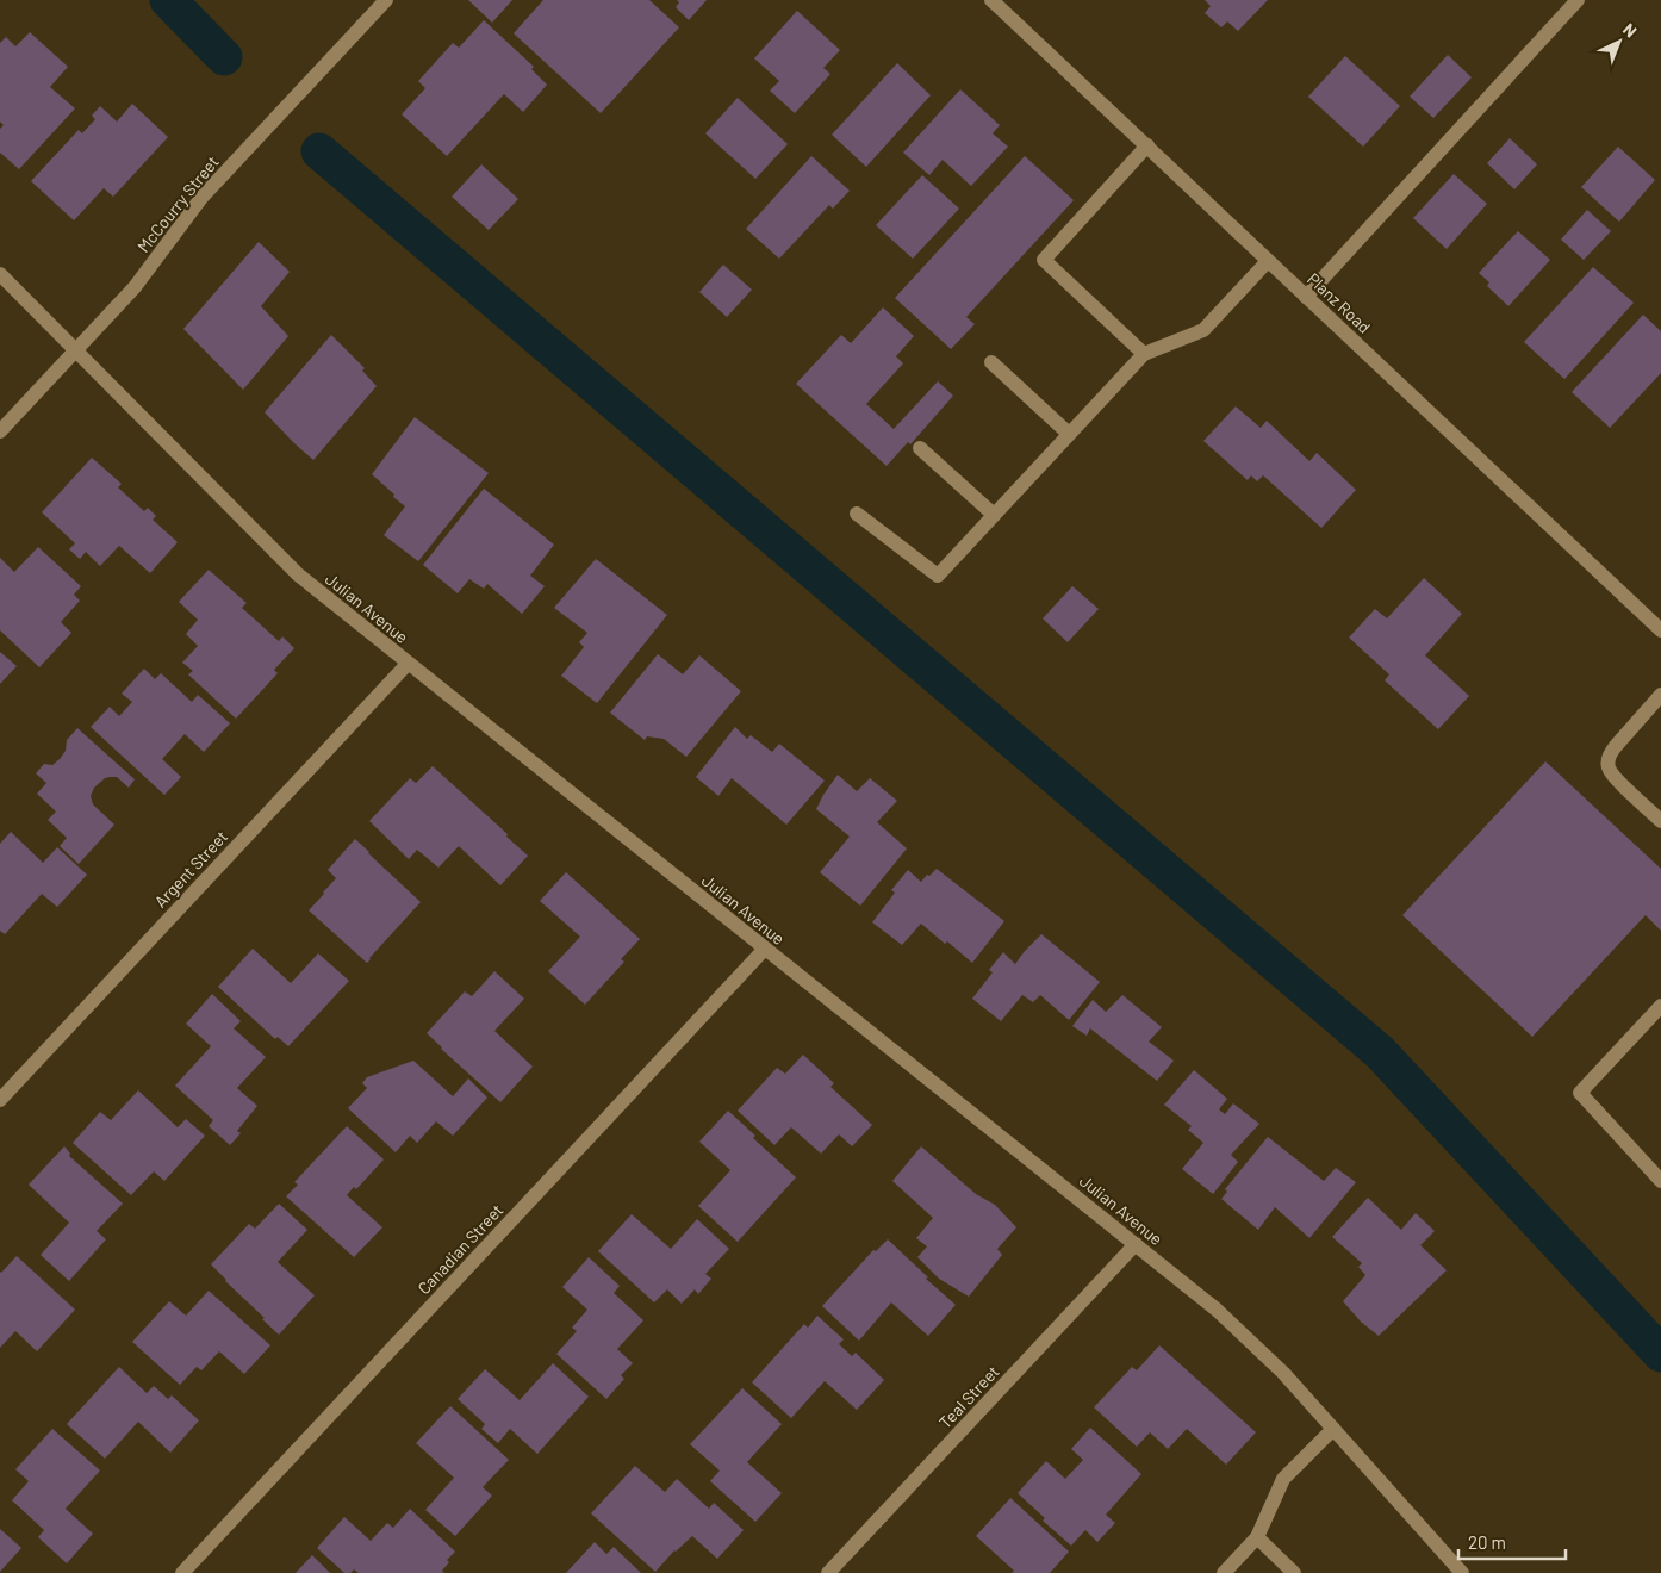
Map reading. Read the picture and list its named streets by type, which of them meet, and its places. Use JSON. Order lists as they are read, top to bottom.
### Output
{
  "streets": {
    "street": [
      "McCourry Street",
      "Planz Road",
      "Julian Avenue",
      "Argent Street",
      "Canadian Street",
      "Teal Street"
    ]
  },
  "crossings": [
    ["McCourry Street", "Julian Avenue"],
    ["Julian Avenue", "Argent Street"],
    ["Julian Avenue", "Canadian Street"],
    ["Julian Avenue", "Teal Street"]
  ],
  "scale_bar": "20 m",
  "north": "top right"
}
